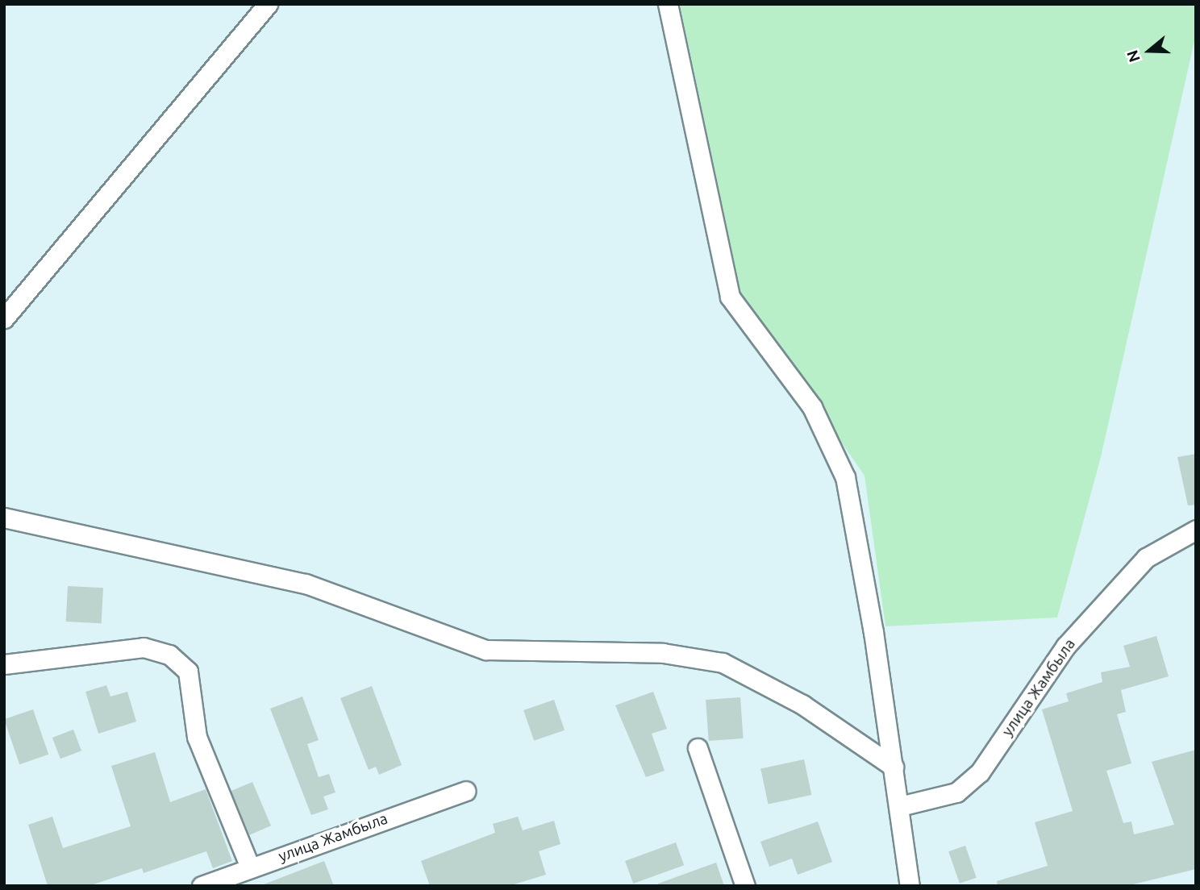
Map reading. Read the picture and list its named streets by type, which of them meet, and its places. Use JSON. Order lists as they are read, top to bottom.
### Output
{
  "streets": {
    "street": ["улица Жамбыла"]
  },
  "north": "left"
}
